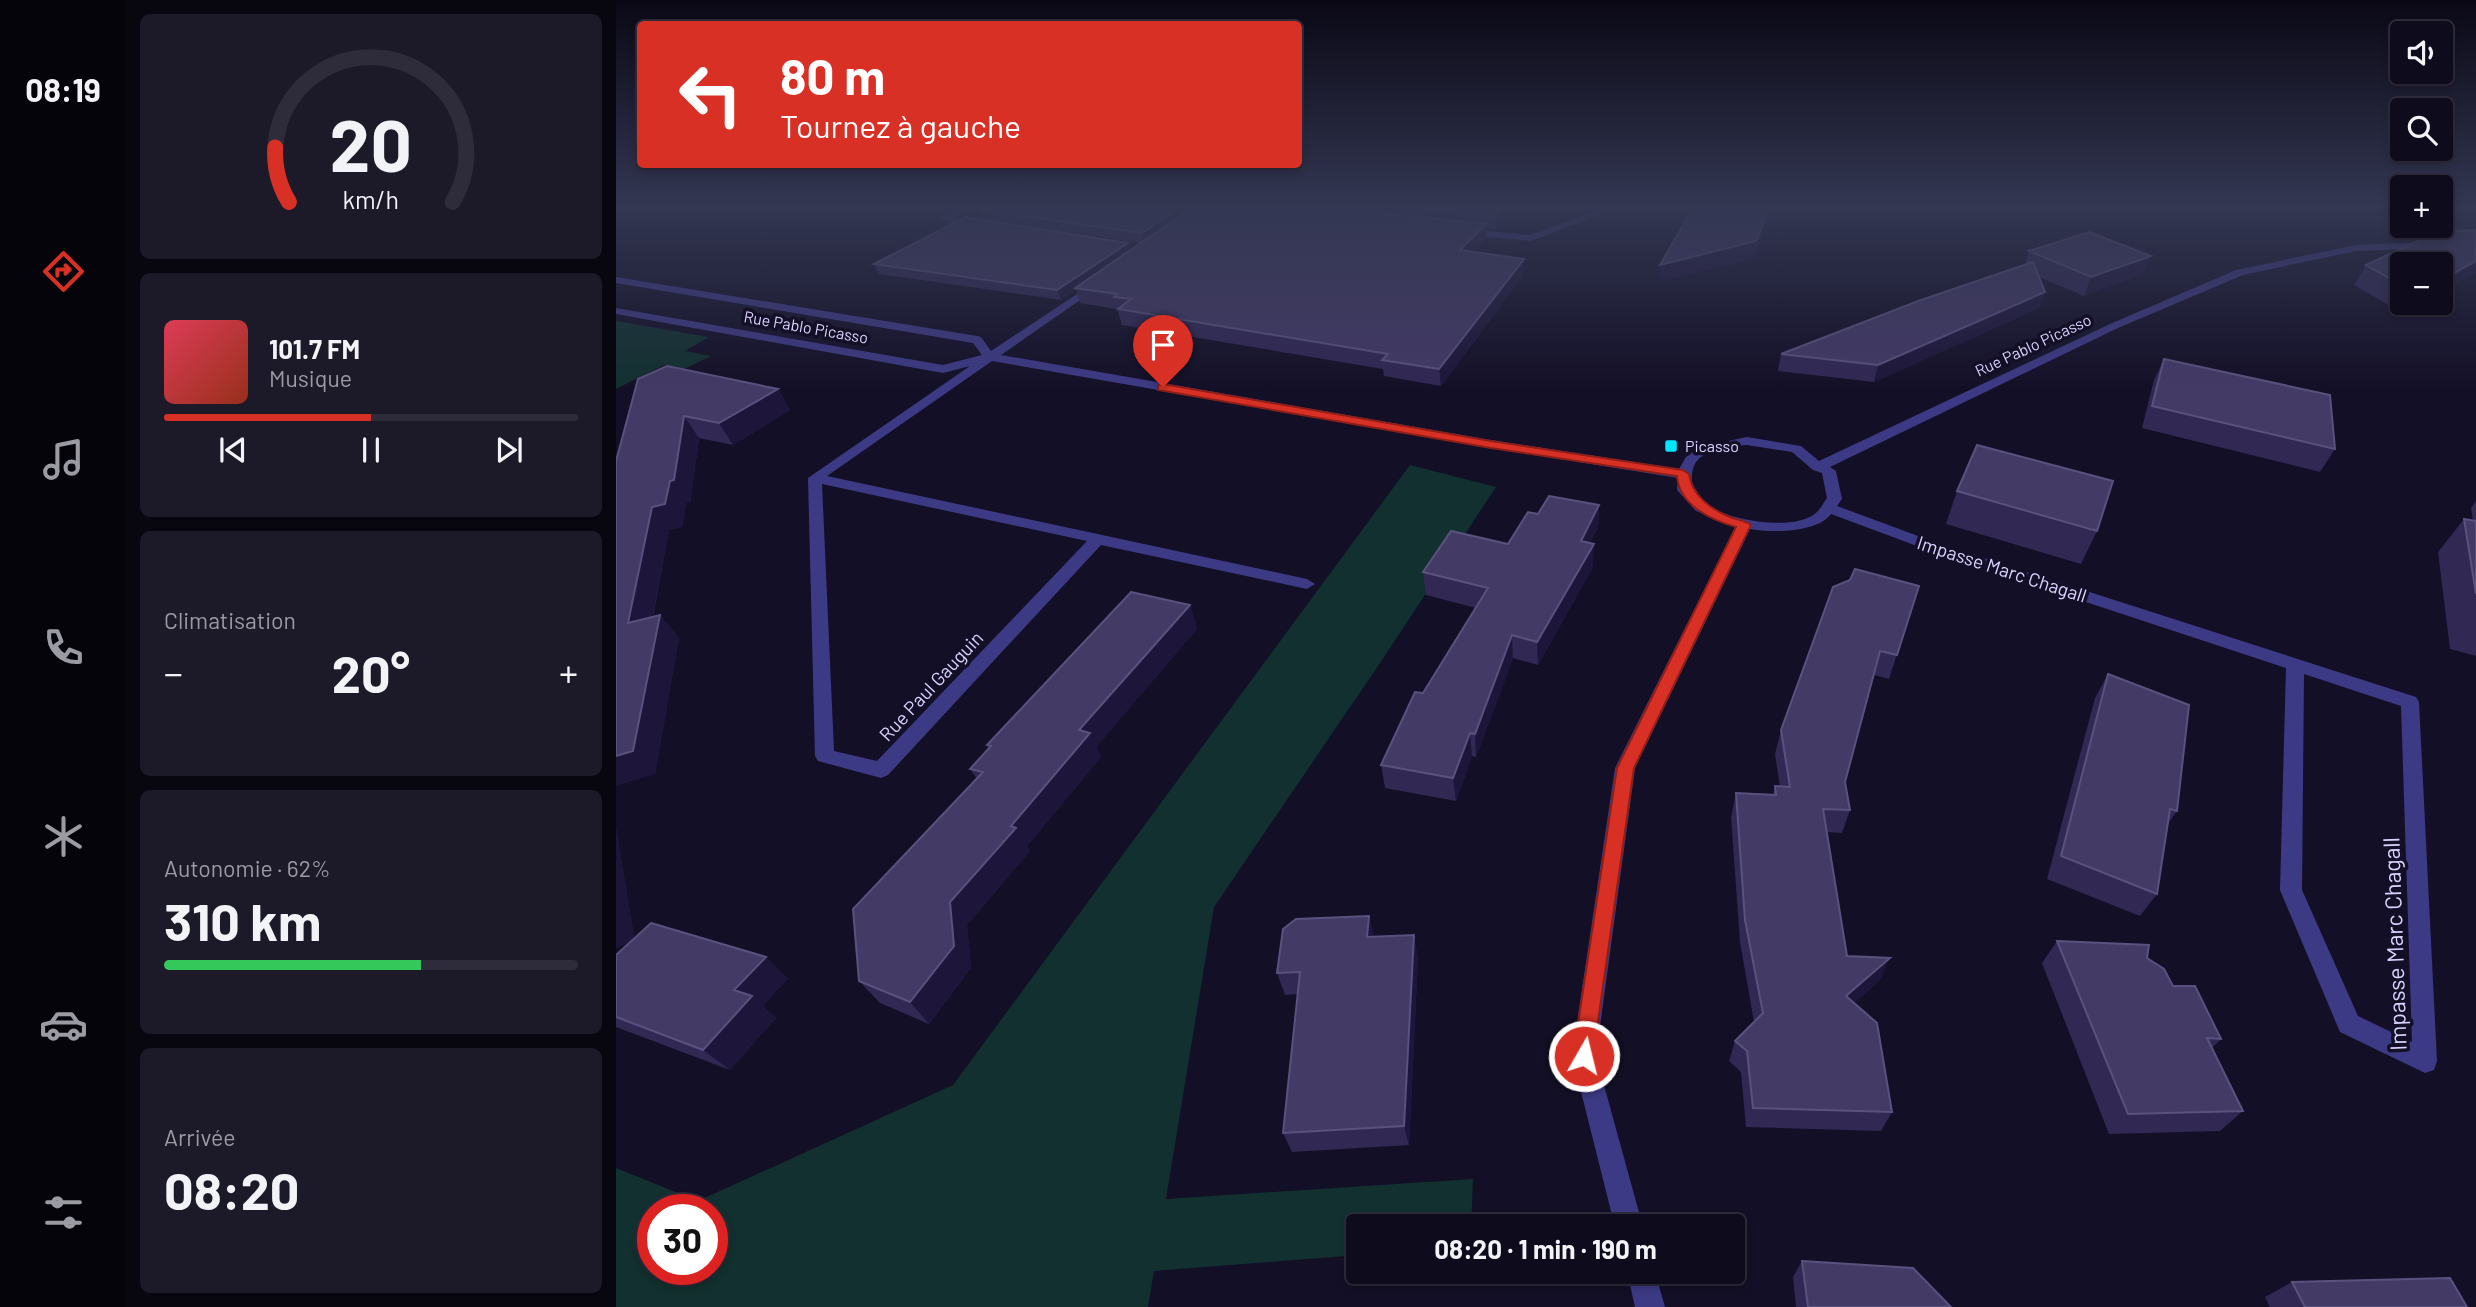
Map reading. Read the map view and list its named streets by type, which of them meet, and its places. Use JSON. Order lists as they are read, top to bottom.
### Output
{
  "streets": {
    "street": ["Rue Pablo Picasso", "Impasse Marc Chagall", "Rue Paul Gauguin"]
  },
  "places": {
    "transit": ["Picasso"]
  },
  "page": {
    "tabs": "08:19",
    "map_buttons": ["+", "−"],
    "turn": ["80 m", "Tournez à gauche"],
    "song": ["101.7 FM", "Musique"],
    "tile": [
      "Climatisation",
      ["Autonomie · 62%", "310 km"],
      ["Arrivée", "08:20"]
    ],
    "heat": ["−", "20°", "+"],
    "limit": "30",
    "trip": "08:20 · 1 min · 190 m",
    "gauge": ["20", "km/h"]
  }
}
